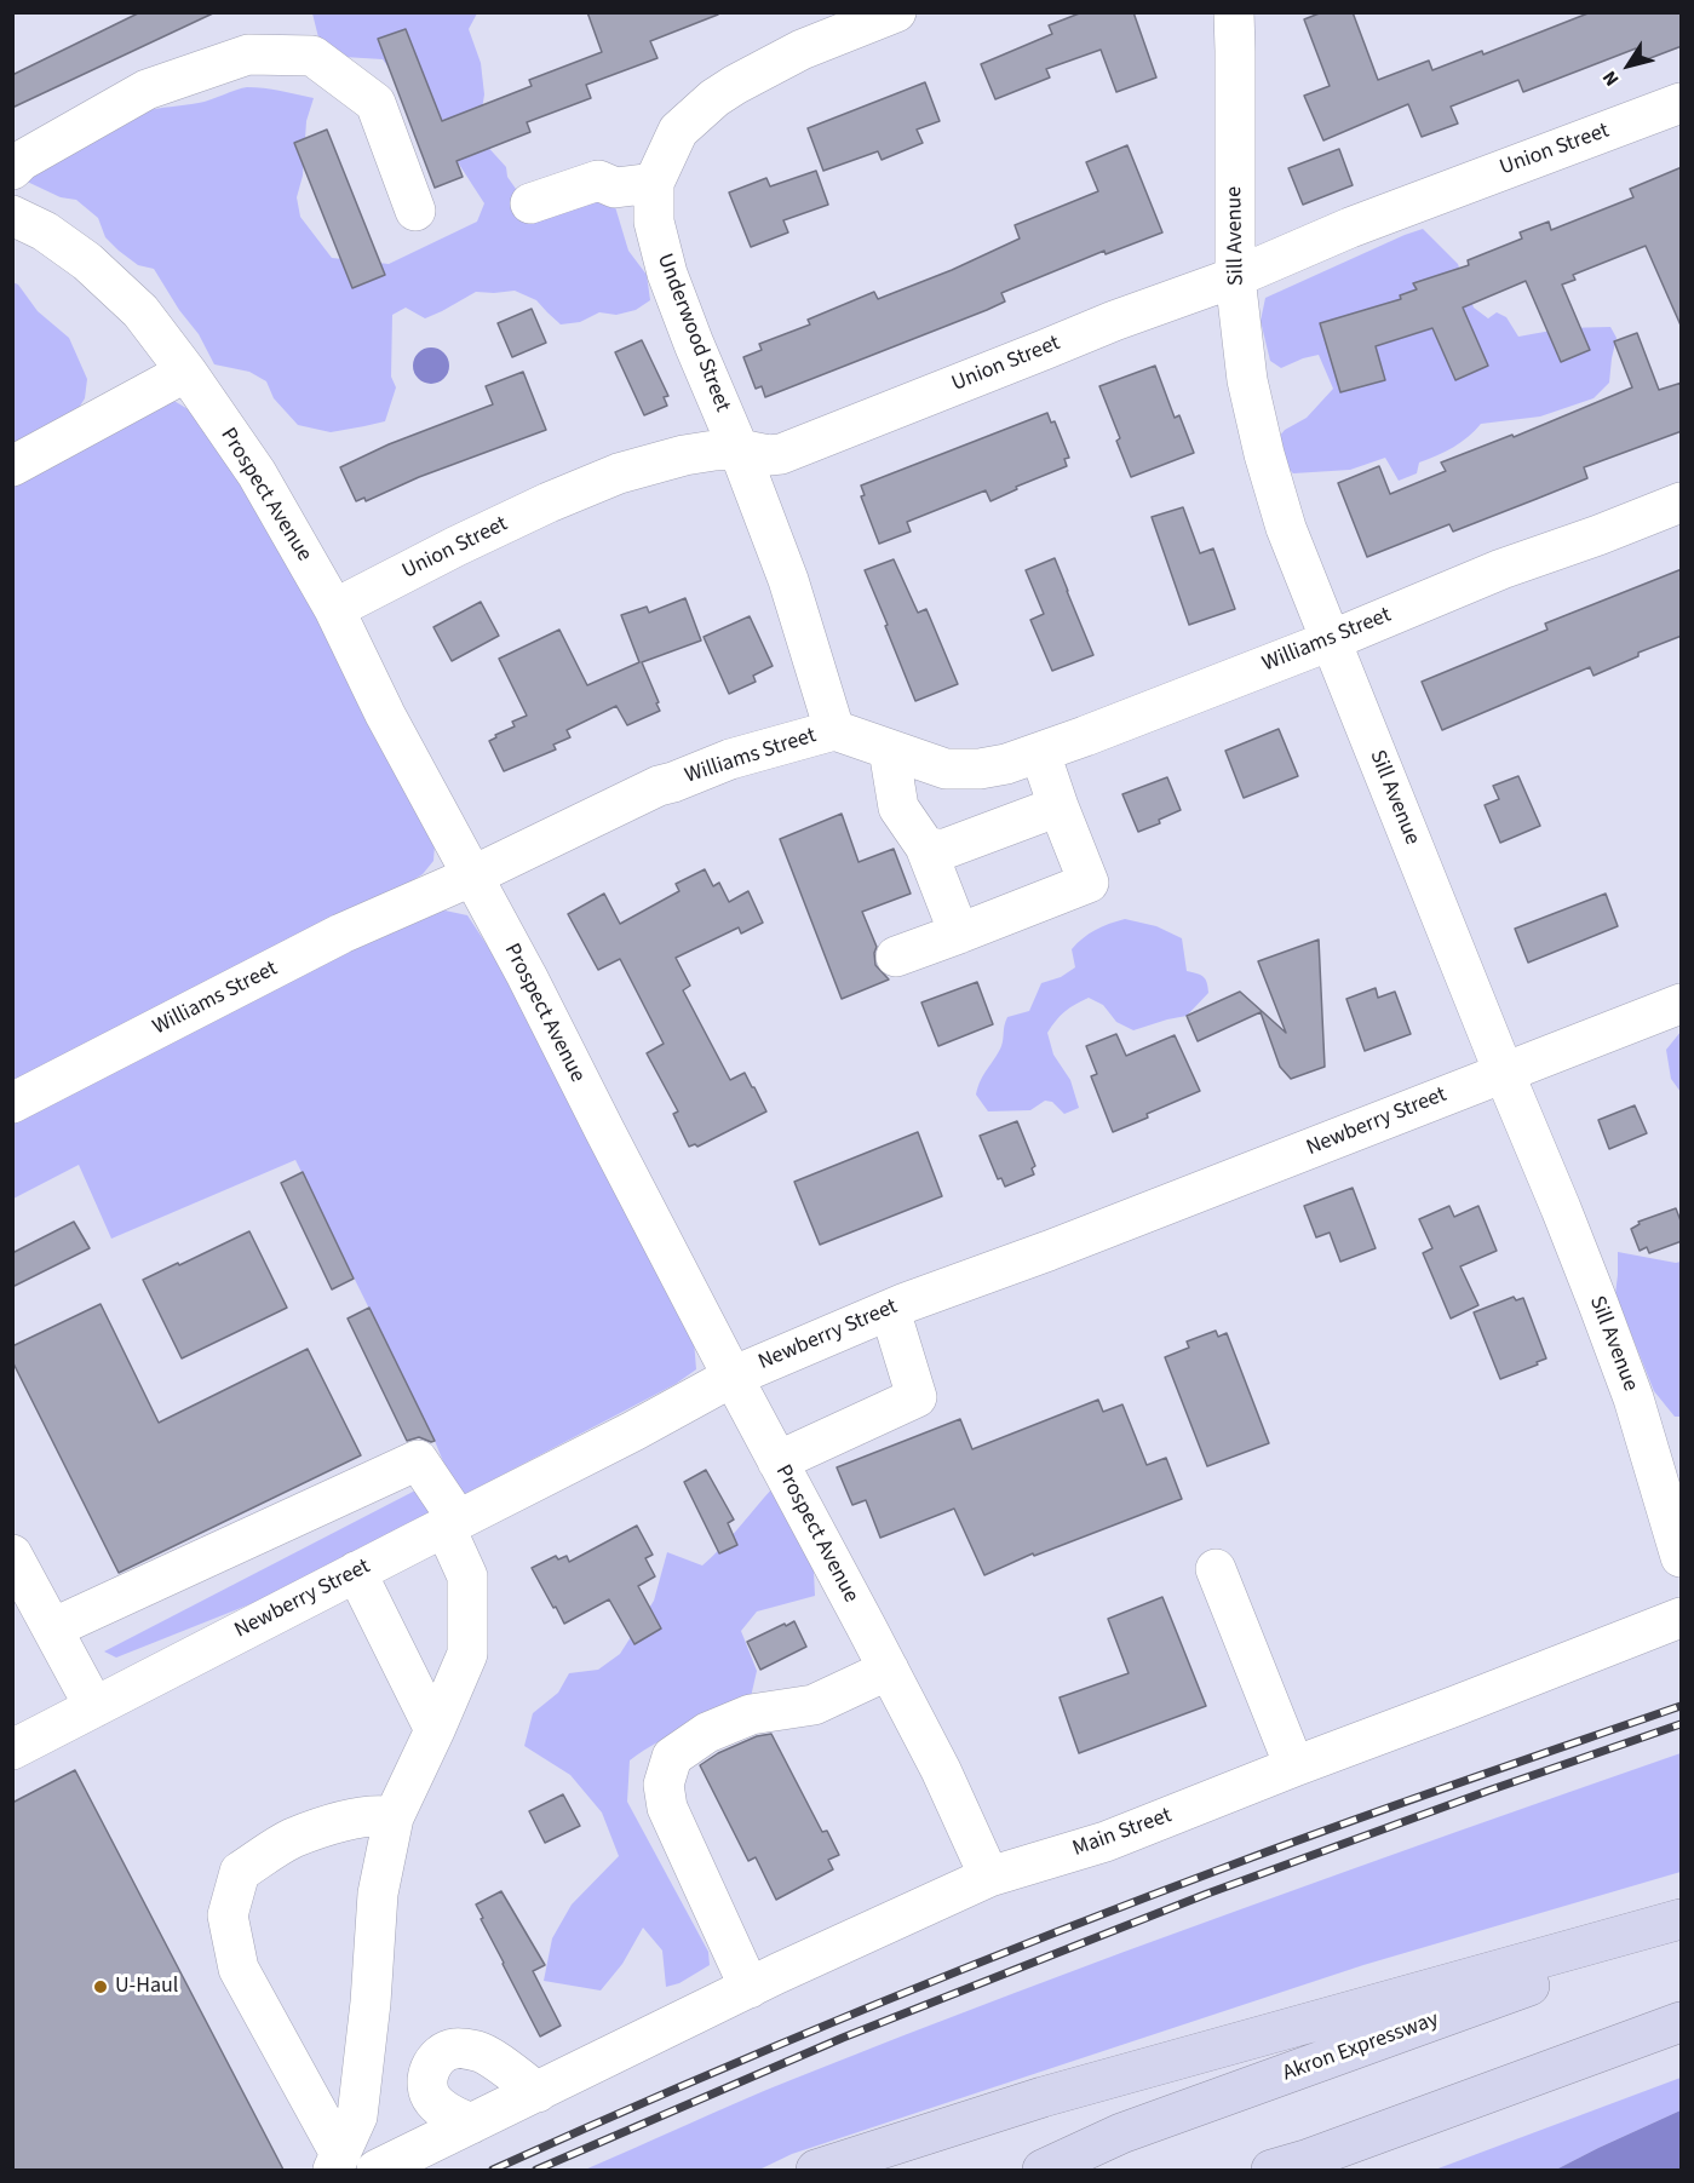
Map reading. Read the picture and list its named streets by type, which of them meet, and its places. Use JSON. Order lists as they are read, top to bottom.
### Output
{
  "streets": {
    "highway": ["Akron Expressway"],
    "street": [
      "Union Street",
      "Sill Avenue",
      "Underwood Street",
      "Prospect Avenue",
      "Williams Street",
      "Newberry Street",
      "Main Street"
    ]
  },
  "crossings": [
    ["Union Street", "Sill Avenue"],
    ["Union Street", "Underwood Street"],
    ["Union Street", "Prospect Avenue"],
    ["Sill Avenue", "Williams Street"],
    ["Sill Avenue", "Newberry Street"],
    ["Underwood Street", "Williams Street"],
    ["Prospect Avenue", "Williams Street"],
    ["Prospect Avenue", "Newberry Street"],
    ["Prospect Avenue", "Main Street"]
  ],
  "places": ["U-Haul"],
  "north": "bottom left"
}
